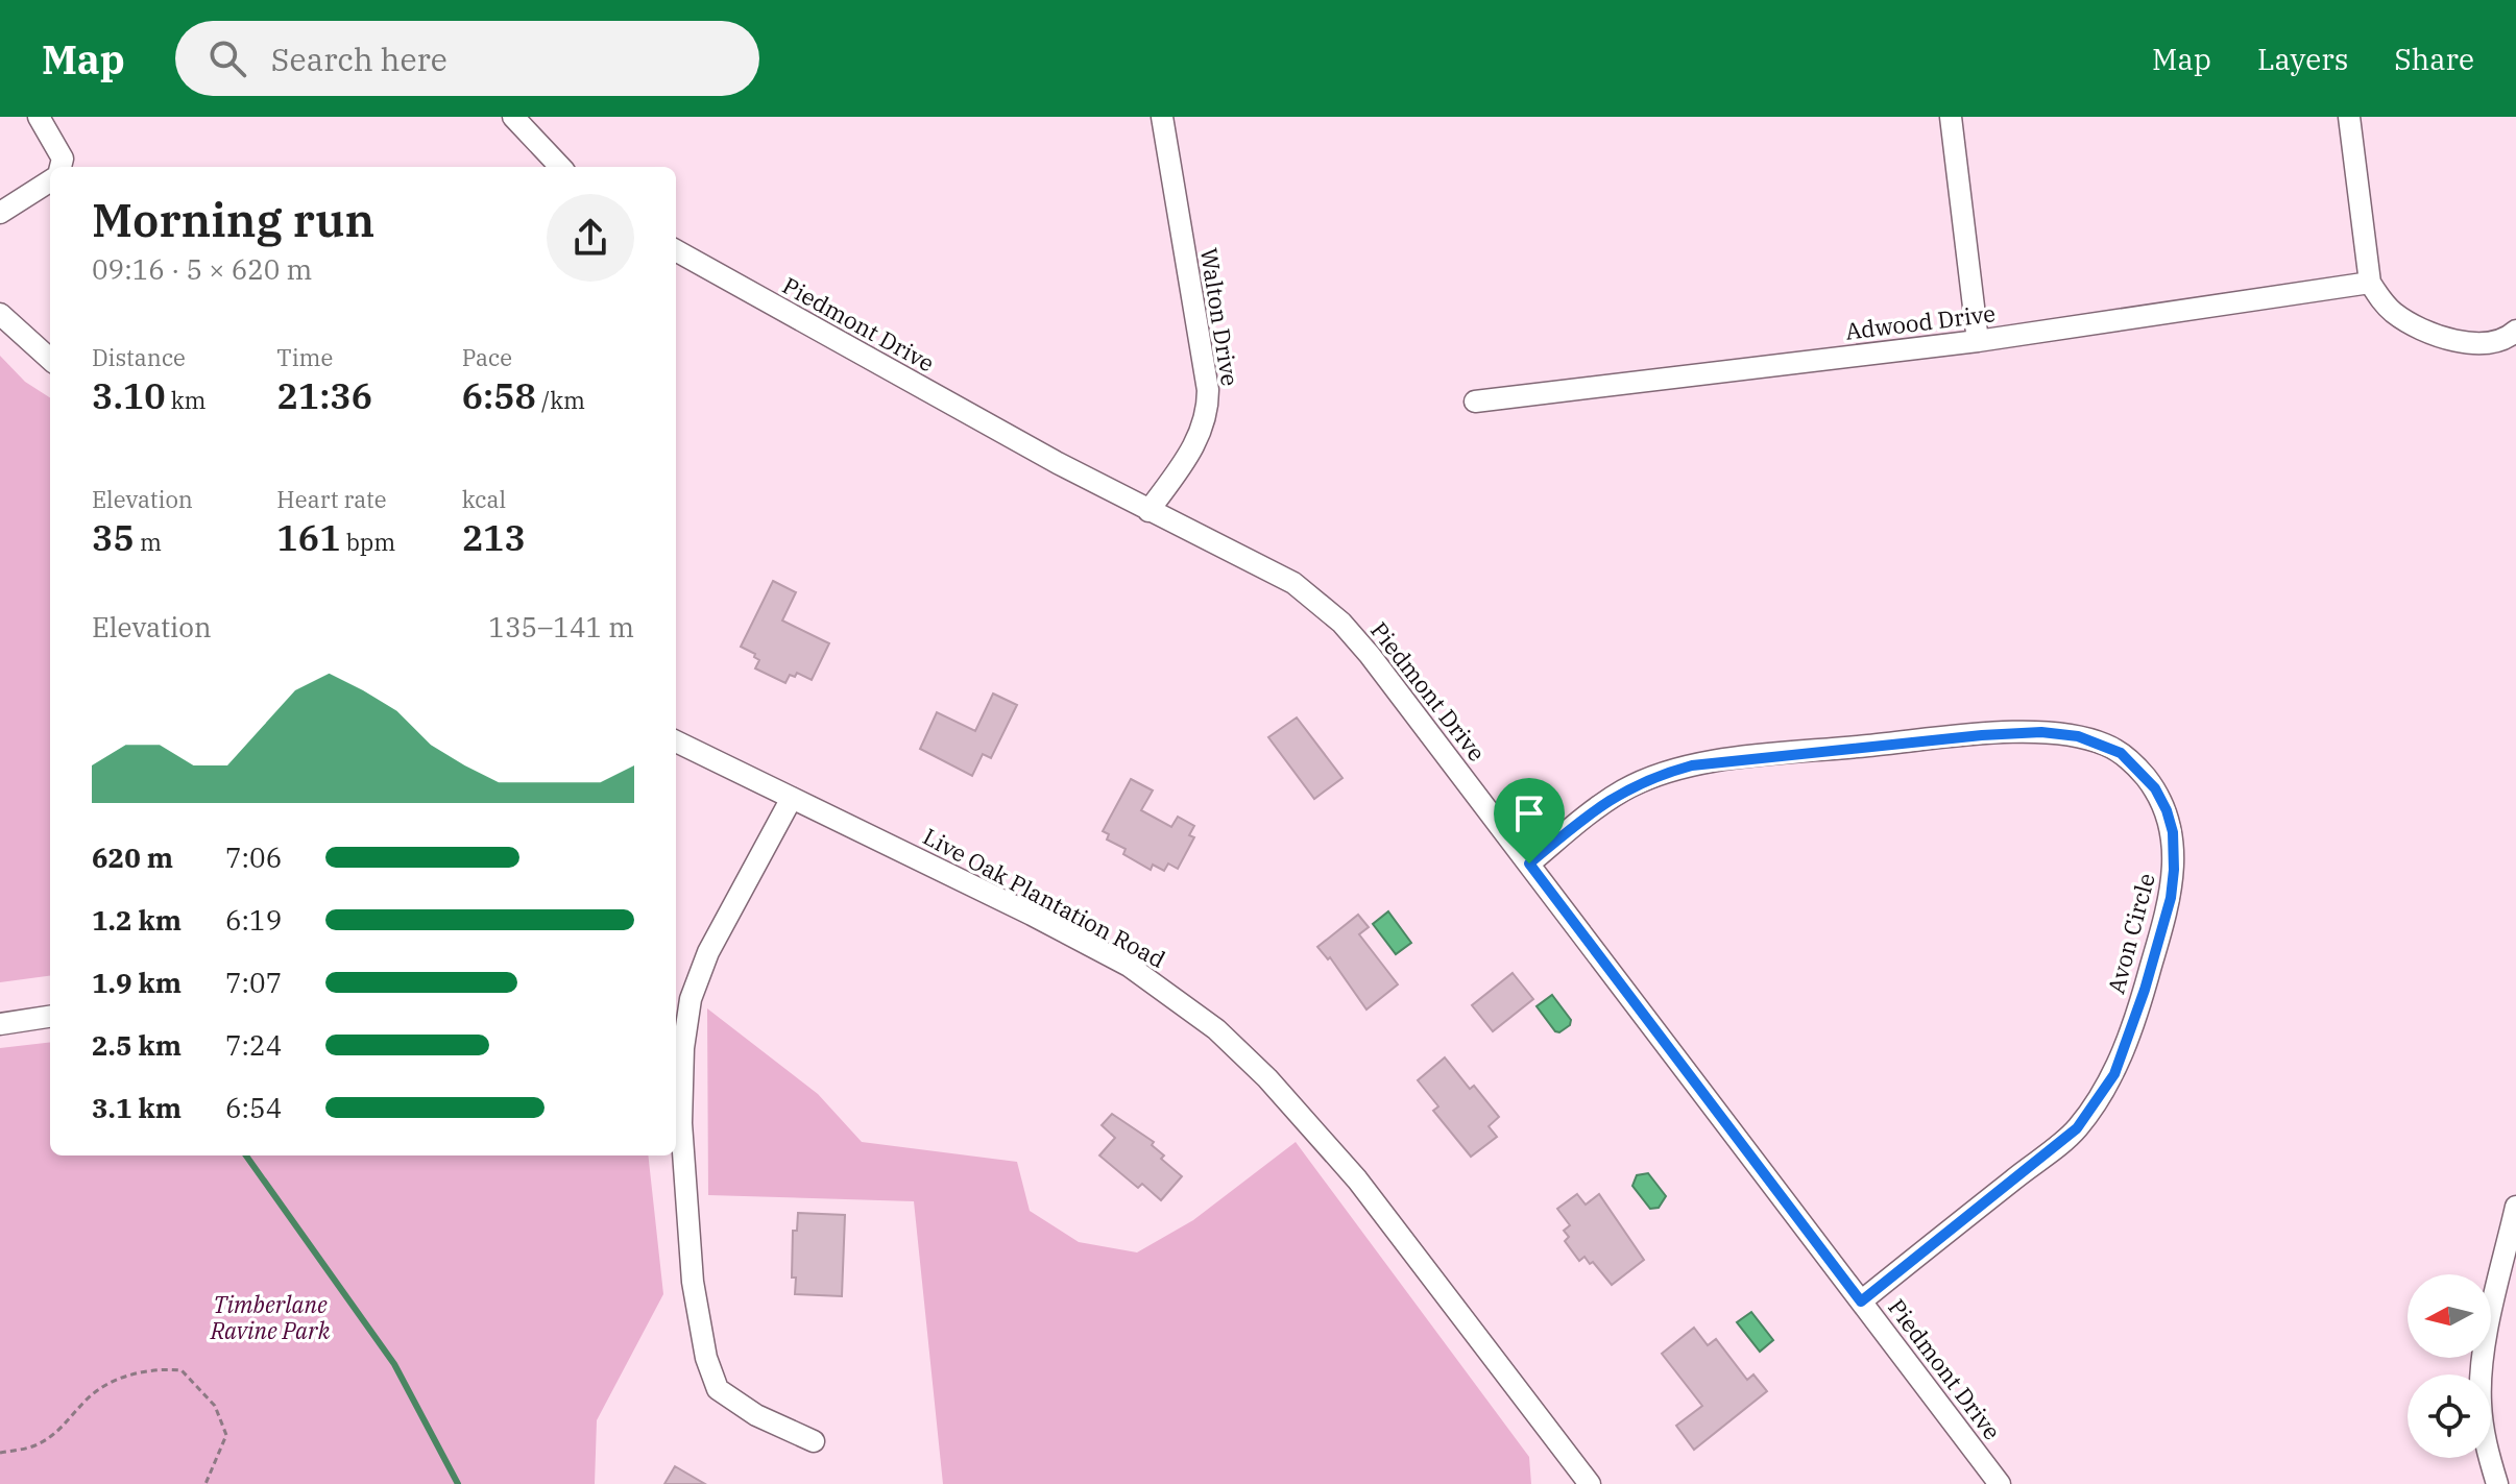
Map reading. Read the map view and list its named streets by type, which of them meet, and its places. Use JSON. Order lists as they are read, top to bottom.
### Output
{
  "streets": {
    "street": [
      "Walton Drive",
      "Adwood Drive",
      "Piedmont Drive",
      "Live Oak Plantation Road",
      "Avon Circle"
    ]
  },
  "crossings": [
    ["Walton Drive", "Piedmont Drive"],
    ["Piedmont Drive", "Avon Circle"]
  ],
  "parks": ["Timberlane Ravine Park"],
  "north": "left",
  "page": {
    "header": "Map",
    "search": "Search here",
    "nav": ["Map", "Layers", "Share"],
    "heading": ["Morning run", "09:16 · 5 × 620 m"],
    "stats": [
      ["Distance", "3.10 km"],
      ["Time", "21:36"],
      ["Pace", "6:58 /km"],
      ["Elevation", "35 m"],
      ["Heart rate", "161 bpm"],
      ["kcal", "213"]
    ],
    "chart": ["Elevation", "135–141 m"],
    "list": [
      {
        "name": "620 m",
        "note": "7:06"
      },
      {
        "name": "1.2 km",
        "note": "6:19"
      },
      {
        "name": "1.9 km",
        "note": "7:07"
      },
      {
        "name": "2.5 km",
        "note": "7:24"
      },
      {
        "name": "3.1 km",
        "note": "6:54"
      }
    ]
  }
}
